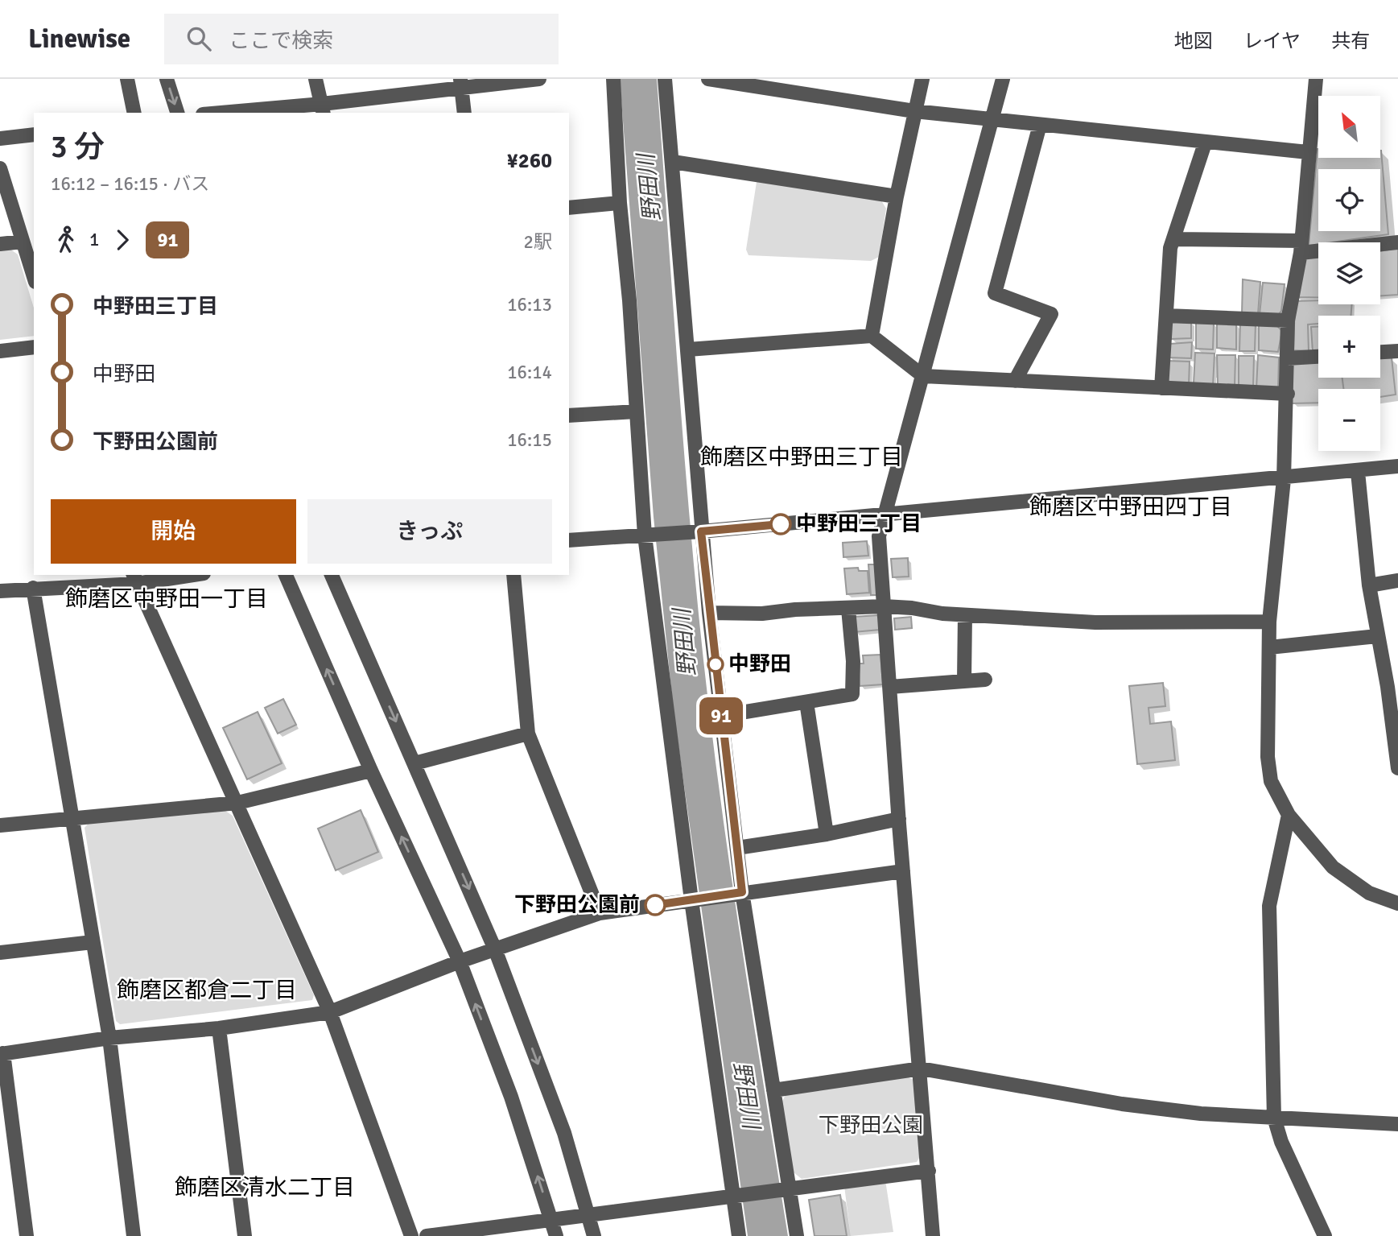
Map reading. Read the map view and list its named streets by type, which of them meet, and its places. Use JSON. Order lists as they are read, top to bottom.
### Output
{
  "districts": [
    "飾磨区中野田三丁目",
    "飾磨区中野田四丁目",
    "飾磨区中野田一丁目",
    "飾磨区都倉二丁目",
    "飾磨区清水二丁目"
  ],
  "water": ["野田川"],
  "parks": ["下野田公園"],
  "places": ["中野田三丁目", "中野田", "下野田公園前"],
  "lines": ["bus line 91"],
  "north": "top left",
  "page": {
    "header": "Linewise",
    "search": "ここで検索",
    "nav": ["地図", "レイヤ", "共有"],
    "on_map": "91",
    "map_buttons": ["+", "−"],
    "heading": ["3 分", "16:12 – 16:15 · バス", "¥260"],
    "legs": ["1", "91", "2駅"],
    "list": [
      {
        "name": "中野田三丁目",
        "value": "16:13"
      },
      {
        "name": "中野田",
        "value": "16:14"
      },
      {
        "name": "下野田公園前",
        "value": "16:15"
      }
    ],
    "buttons": ["開始", "きっぷ"]
  }
}
